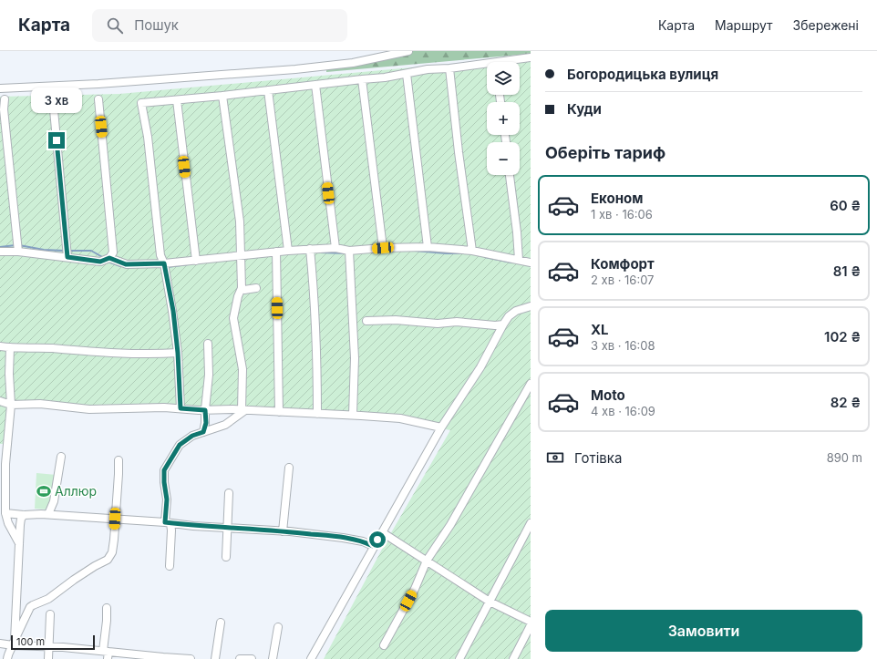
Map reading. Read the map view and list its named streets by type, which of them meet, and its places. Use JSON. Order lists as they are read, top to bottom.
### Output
{
  "places": {
    "sports": ["Аллюр"]
  },
  "scale_bar": "100 m",
  "page": {
    "header": "Карта",
    "search": "Пошук",
    "nav": ["Карта", "Маршрут", "Збережені"],
    "banner": ["Богородицька вулиця", "Куди"],
    "map_buttons": ["+", "−"],
    "bubble": "3 хв",
    "heading": "Оберіть тариф",
    "list": [
      {
        "name": "Економ",
        "note": "1 хв · 16:06",
        "value": "60 ₴"
      },
      {
        "name": "Комфорт",
        "note": "2 хв · 16:07",
        "value": "81 ₴"
      },
      {
        "name": "XL",
        "note": "3 хв · 16:08",
        "value": "102 ₴"
      },
      {
        "name": "Moto",
        "note": "4 хв · 16:09",
        "value": "82 ₴"
      }
    ],
    "pay": ["Готівка", "890 m"],
    "buttons": "Замовити",
    "scale": "100 m"
  }
}
